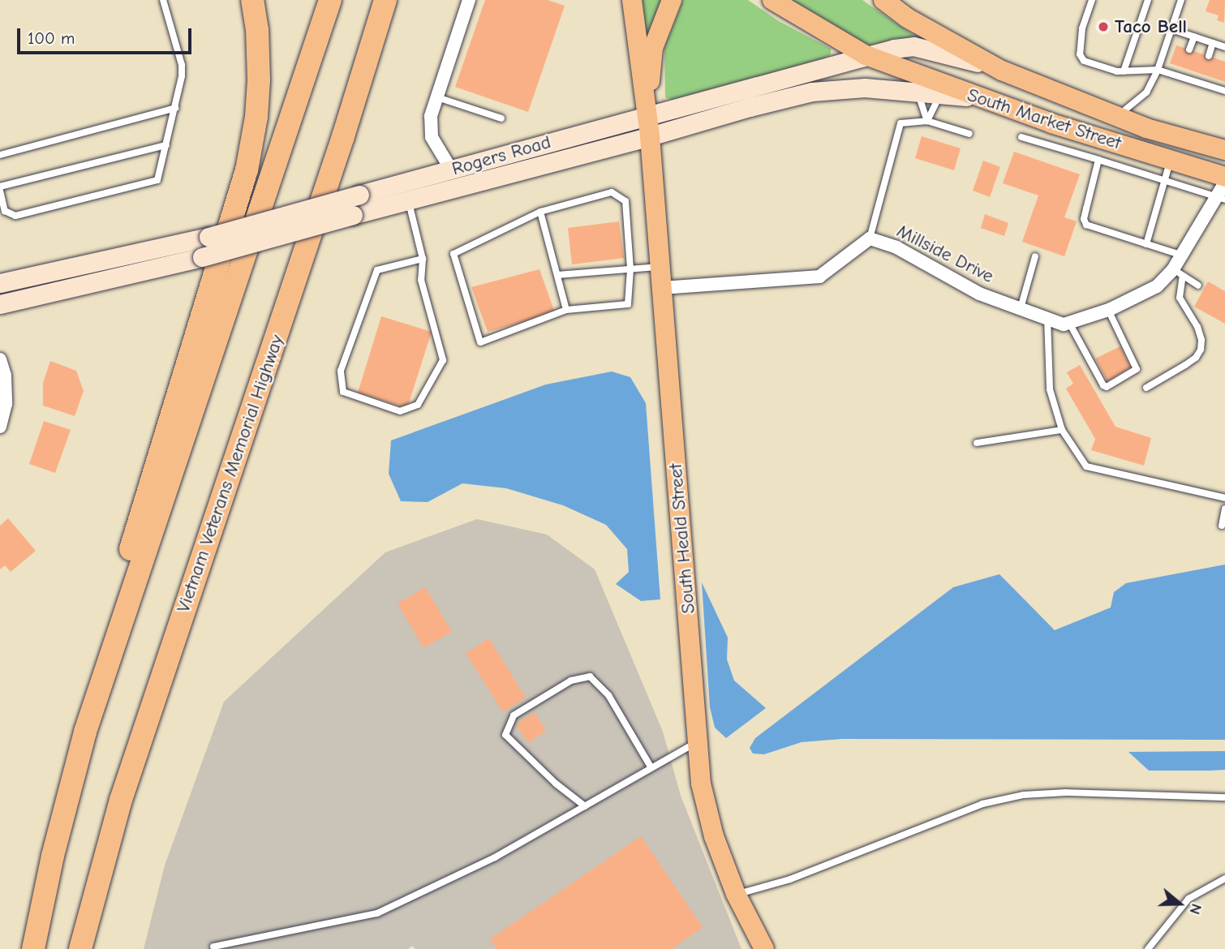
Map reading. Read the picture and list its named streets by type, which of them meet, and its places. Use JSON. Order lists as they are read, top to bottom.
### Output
{
  "streets": {
    "highway": ["Vietnam Veterans Memorial Highway"],
    "main road": ["South Market Street", "South Heald Street"],
    "street": ["Rogers Road", "Millside Drive"]
  },
  "crossings": [
    ["South Market Street", "Rogers Road"],
    ["Rogers Road", "South Heald Street"],
    ["Millside Drive", "South Heald Street"]
  ],
  "places": ["Taco Bell"],
  "scale_bar": "100 m",
  "north": "right"
}
